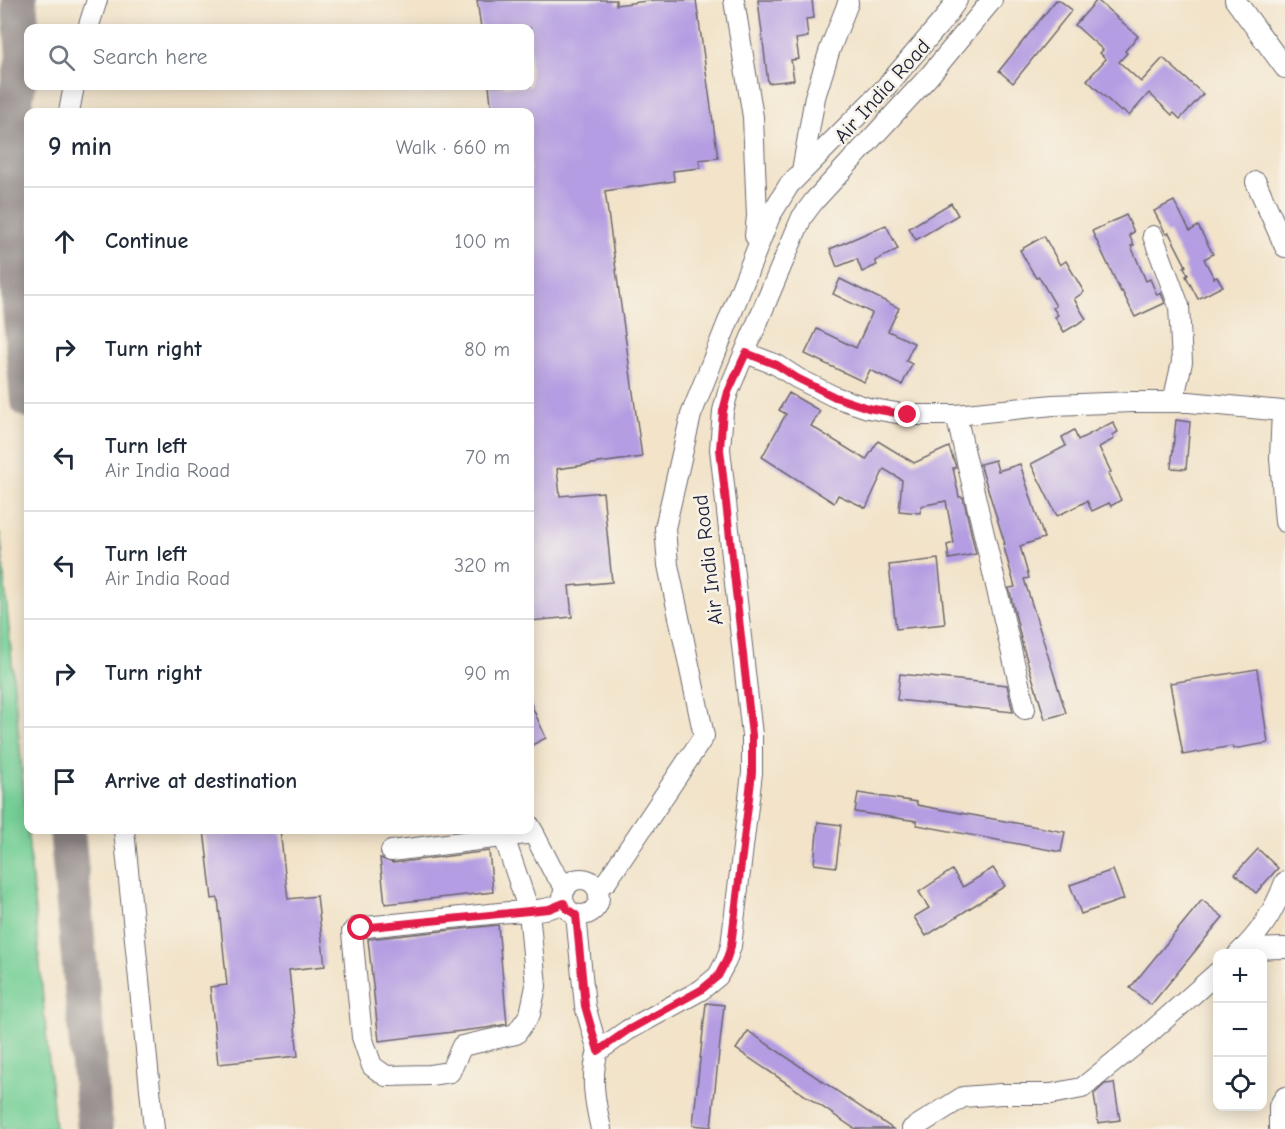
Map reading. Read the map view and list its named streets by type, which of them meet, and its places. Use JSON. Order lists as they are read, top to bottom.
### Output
{
  "streets": {
    "street": ["Air India Road"]
  },
  "page": {
    "search": "Search here",
    "heading": ["9 min", "Walk · 660 m"],
    "list": [
      ["Continue", "100 m"],
      ["Turn right", "80 m"],
      ["Turn left", "Air India Road", "70 m"],
      ["Turn left", "Air India Road", "320 m"],
      ["Turn right", "90 m"],
      "Arrive at destination"
    ],
    "map_buttons": ["+", "−"]
  }
}
